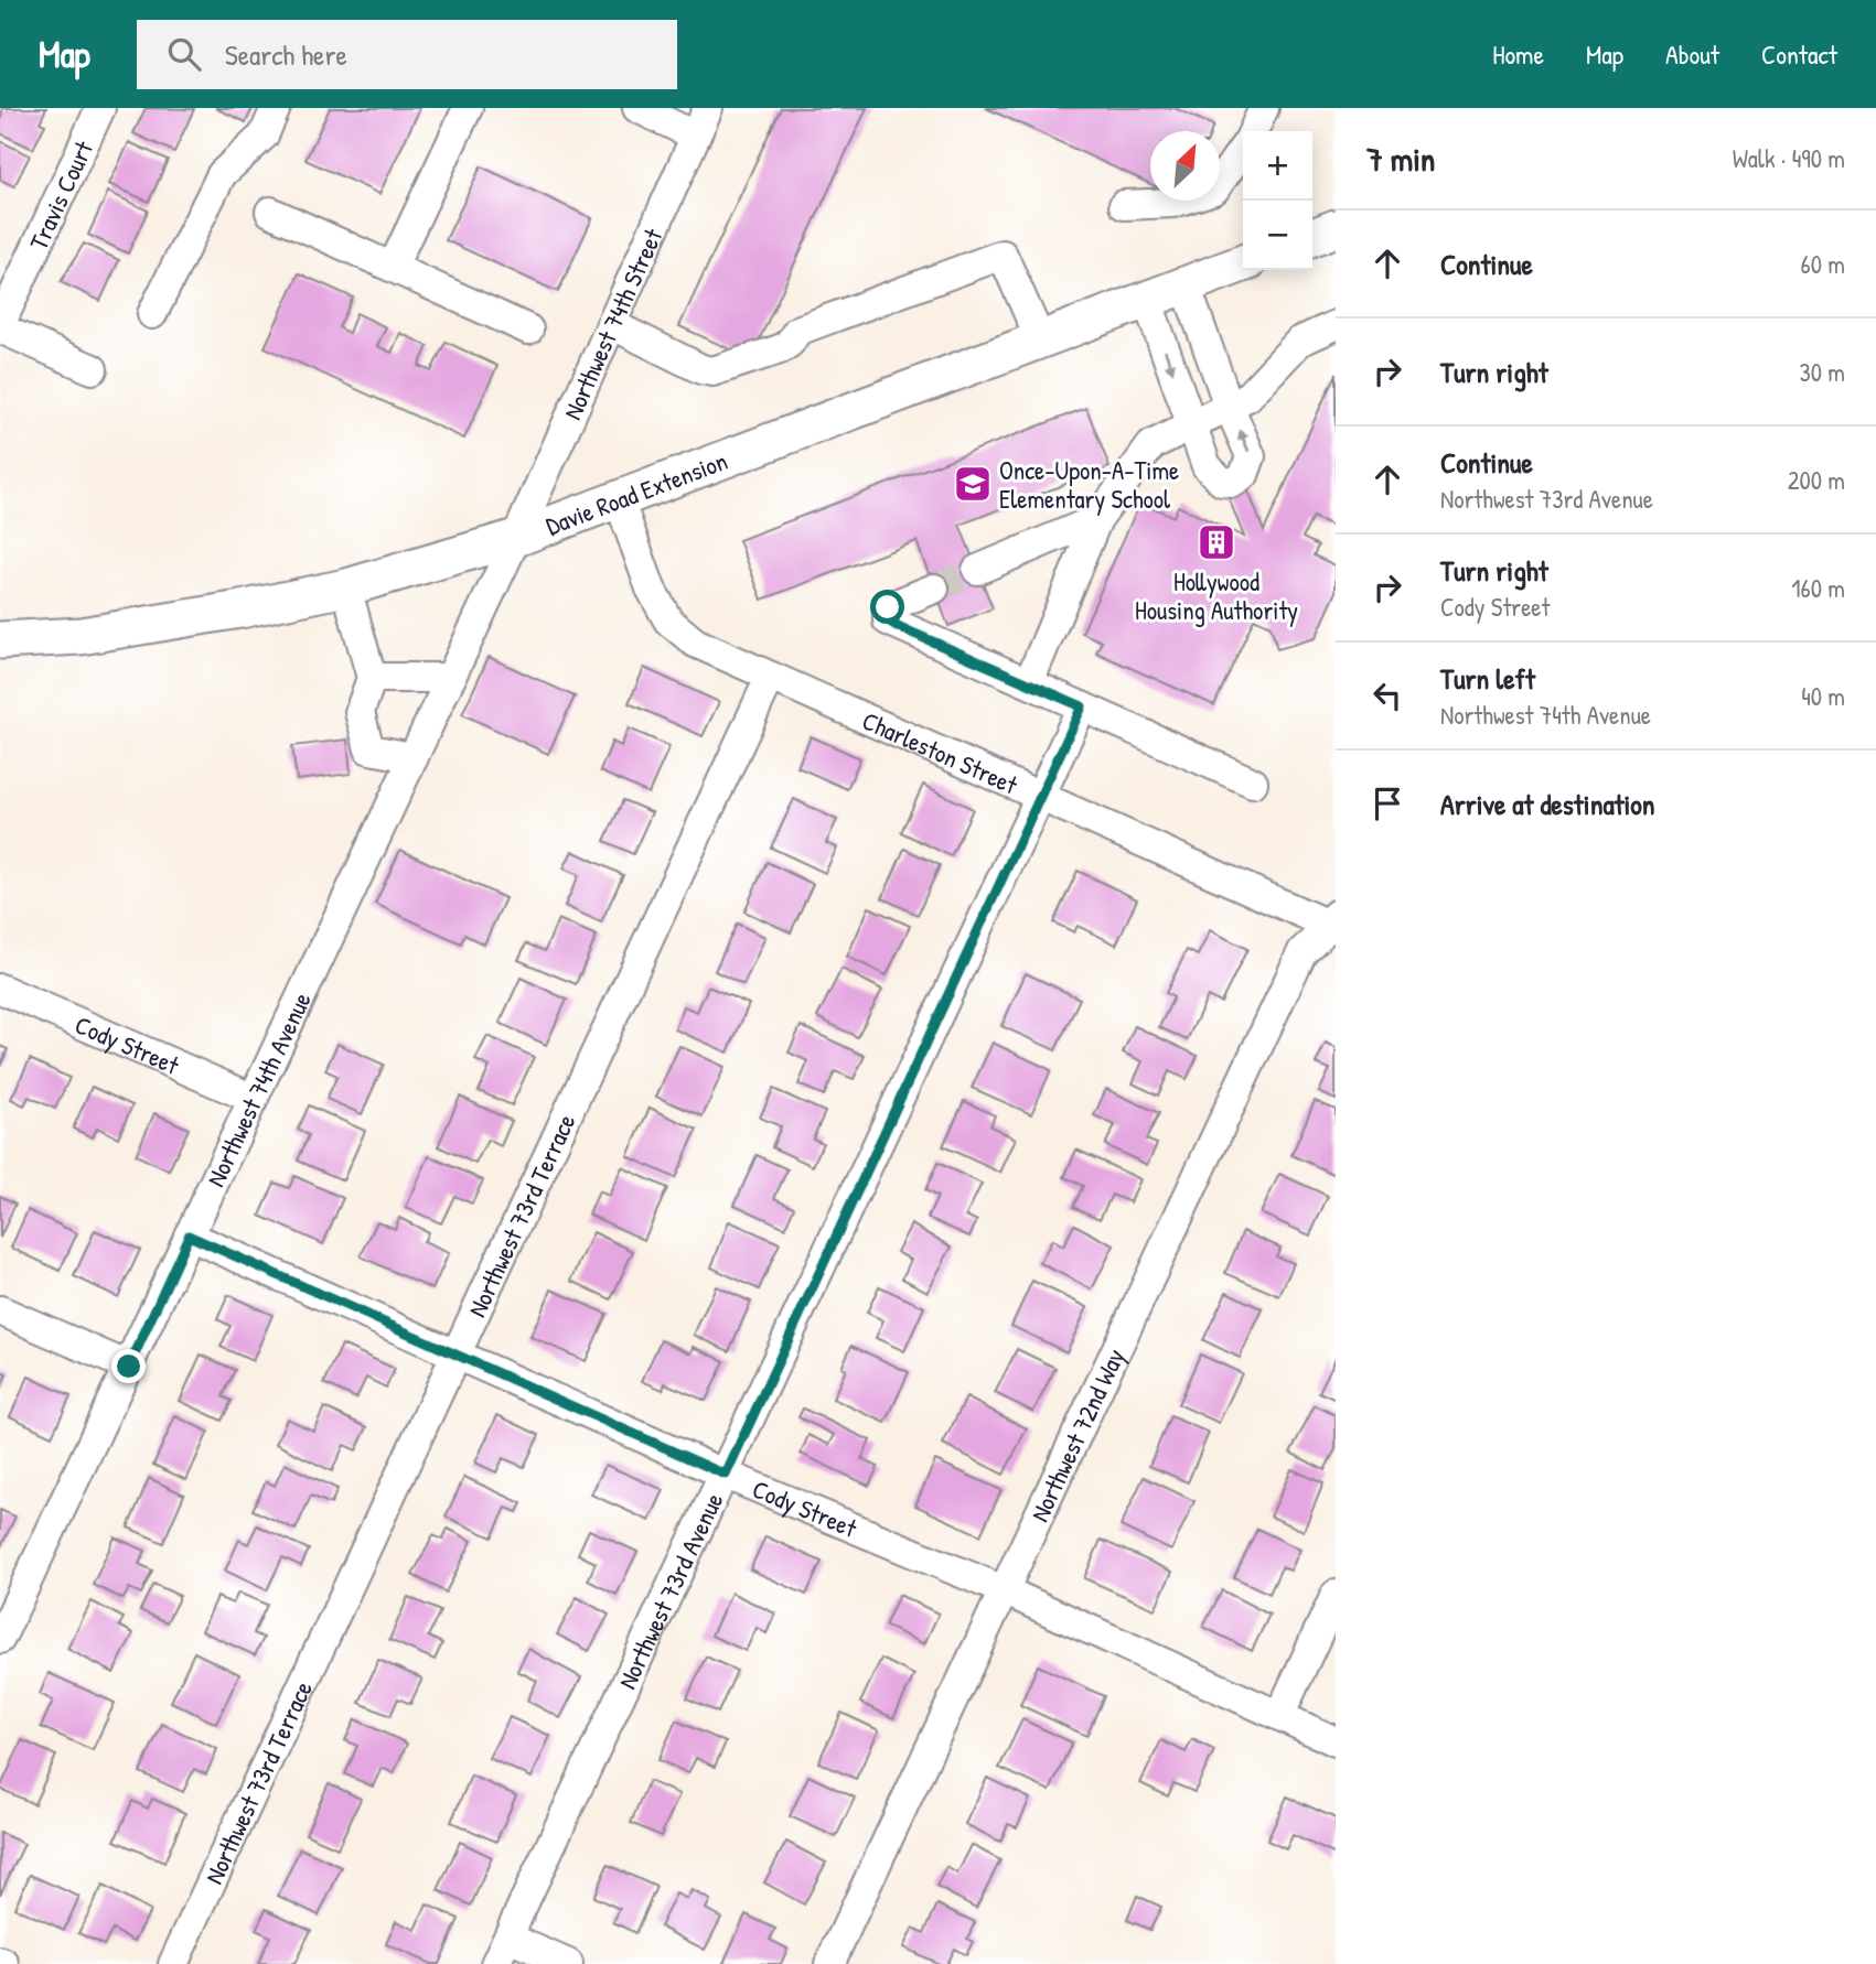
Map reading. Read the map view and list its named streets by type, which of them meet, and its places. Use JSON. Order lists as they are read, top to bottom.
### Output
{
  "streets": {
    "main road": ["Davie Road Extension"],
    "street": [
      "Travis Court",
      "Northwest 74th Street",
      "Charleston Street",
      "Cody Street",
      "Northwest 74th Avenue",
      "Northwest 73rd Terrace",
      "Northwest 72nd Way",
      "Northwest 73rd Avenue"
    ]
  },
  "crossings": [
    ["Northwest 74th Street", "Davie Road Extension"],
    ["Northwest 74th Street", "Northwest 74th Avenue"],
    ["Davie Road Extension", "Charleston Street"],
    ["Davie Road Extension", "Northwest 74th Avenue"],
    ["Charleston Street", "Northwest 73rd Terrace"],
    ["Charleston Street", "Northwest 72nd Way"],
    ["Charleston Street", "Northwest 73rd Avenue"],
    ["Cody Street", "Northwest 74th Avenue"],
    ["Cody Street", "Northwest 73rd Terrace"],
    ["Cody Street", "Northwest 72nd Way"],
    ["Cody Street", "Northwest 73rd Avenue"]
  ],
  "places": {
    "school or university": ["Once-Upon-A-Time Elementary School"],
    "building": ["Hollywood Housing Authority"]
  },
  "north": "top right",
  "page": {
    "header": "Map",
    "search": "Search here",
    "nav": [
      "Home",
      "Map",
      "About",
      "Contact"
    ],
    "heading": ["7 min", "Walk · 490 m"],
    "map_buttons": ["+", "−"],
    "list": [
      ["Continue", "60 m"],
      ["Turn right", "30 m"],
      ["Continue", "Northwest 73rd Avenue", "200 m"],
      ["Turn right", "Cody Street", "160 m"],
      ["Turn left", "Northwest 74th Avenue", "40 m"],
      "Arrive at destination"
    ]
  }
}
